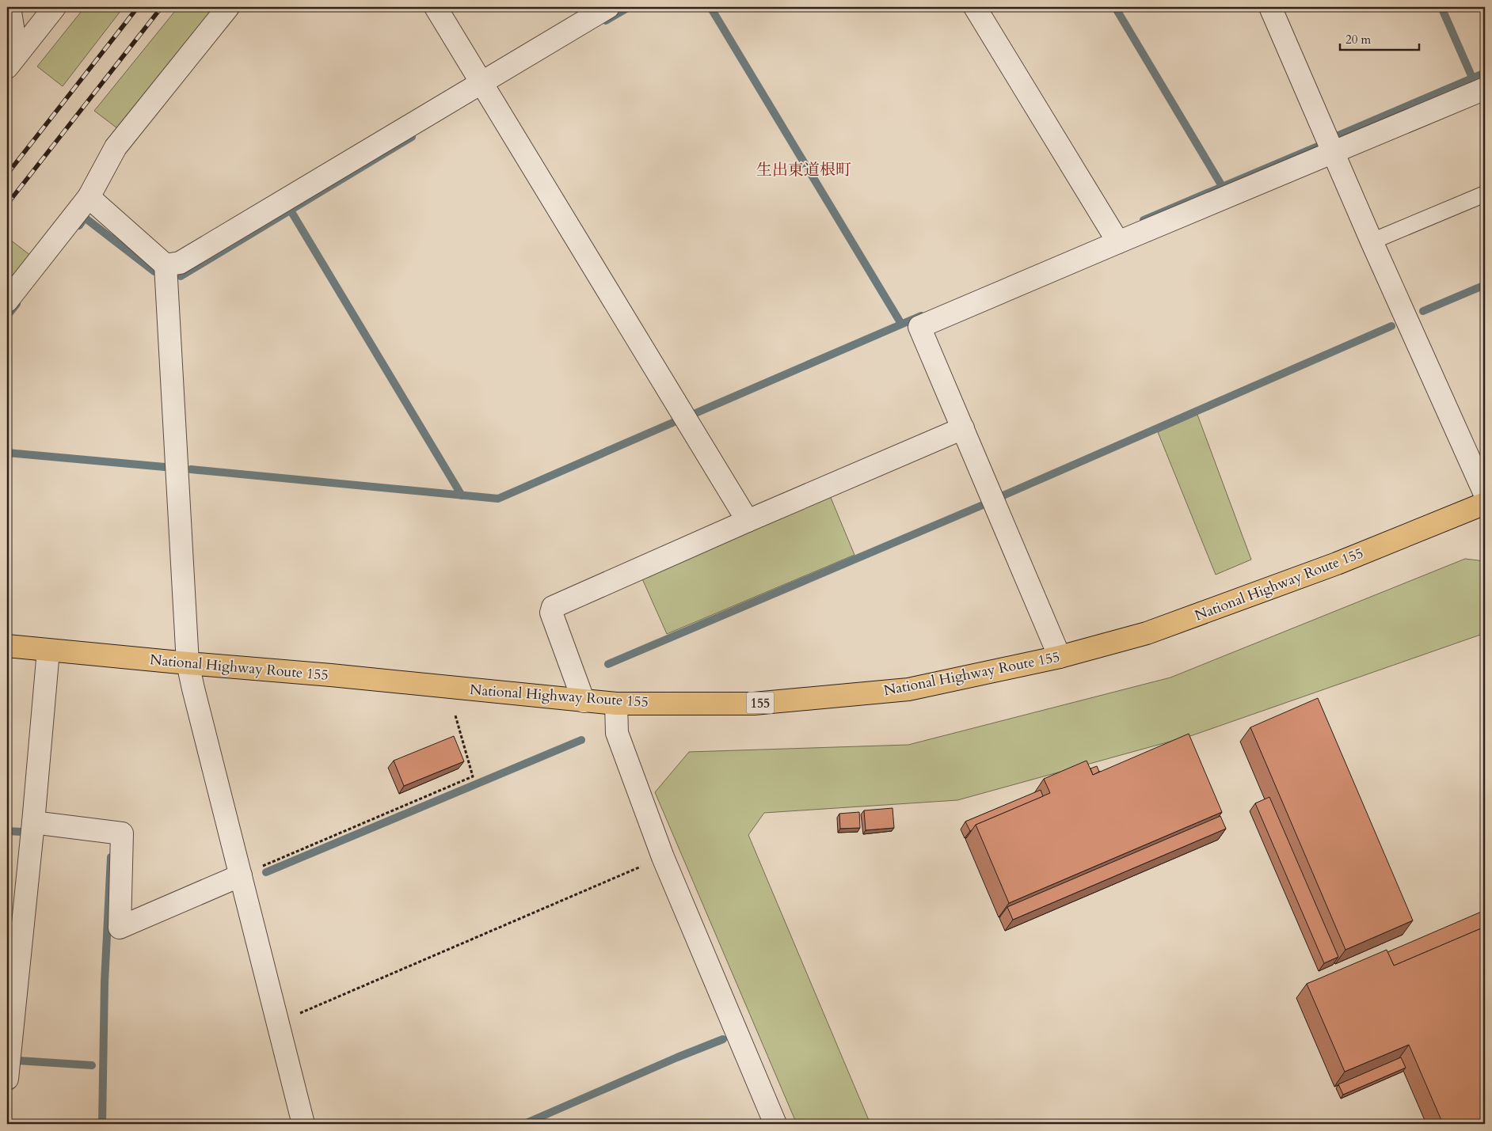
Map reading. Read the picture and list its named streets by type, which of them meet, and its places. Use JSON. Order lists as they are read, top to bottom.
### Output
{
  "streets": {
    "highway": ["National Highway Route 155", "155"]
  },
  "districts": ["生出東道根町"],
  "scale_bar": "20 m"
}
